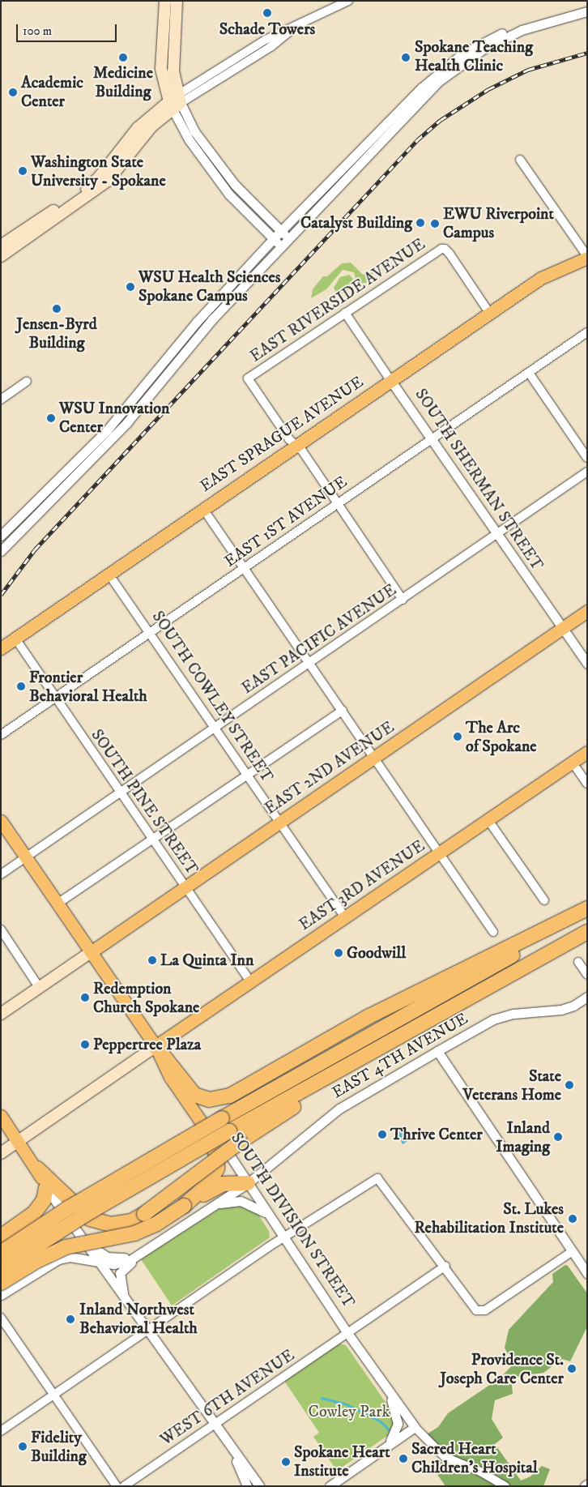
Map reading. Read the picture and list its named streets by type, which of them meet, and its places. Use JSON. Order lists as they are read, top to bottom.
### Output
{
  "streets": {
    "main road": [
      "EAST SPRAGUE AVENUE",
      "EAST 2ND AVENUE",
      "EAST 3RD AVENUE",
      "SOUTH DIVISION STREET"
    ],
    "street": [
      "EAST RIVERSIDE AVENUE",
      "SOUTH SHERMAN STREET",
      "EAST 1ST AVENUE",
      "EAST PACIFIC AVENUE",
      "SOUTH COWLEY STREET",
      "SOUTH PINE STREET",
      "EAST 4TH AVENUE",
      "WEST 6TH AVENUE"
    ]
  },
  "crossings": [
    ["EAST RIVERSIDE AVENUE", "EAST SPRAGUE AVENUE"],
    ["EAST RIVERSIDE AVENUE", "SOUTH SHERMAN STREET"],
    ["EAST SPRAGUE AVENUE", "SOUTH SHERMAN STREET"],
    ["EAST SPRAGUE AVENUE", "SOUTH COWLEY STREET"],
    ["EAST SPRAGUE AVENUE", "SOUTH PINE STREET"],
    ["SOUTH SHERMAN STREET", "EAST 1ST AVENUE"],
    ["SOUTH SHERMAN STREET", "EAST PACIFIC AVENUE"],
    ["SOUTH SHERMAN STREET", "EAST 2ND AVENUE"],
    ["EAST 1ST AVENUE", "SOUTH COWLEY STREET"],
    ["EAST 1ST AVENUE", "SOUTH PINE STREET"],
    ["EAST PACIFIC AVENUE", "SOUTH COWLEY STREET"],
    ["EAST PACIFIC AVENUE", "SOUTH PINE STREET"],
    ["EAST PACIFIC AVENUE", "SOUTH DIVISION STREET"],
    ["SOUTH COWLEY STREET", "EAST 2ND AVENUE"],
    ["SOUTH COWLEY STREET", "EAST 3RD AVENUE"],
    ["EAST 2ND AVENUE", "SOUTH PINE STREET"],
    ["EAST 2ND AVENUE", "SOUTH DIVISION STREET"],
    ["SOUTH PINE STREET", "EAST 3RD AVENUE"],
    ["EAST 3RD AVENUE", "SOUTH DIVISION STREET"],
    ["EAST 4TH AVENUE", "SOUTH DIVISION STREET"],
    ["SOUTH DIVISION STREET", "WEST 6TH AVENUE"]
  ],
  "parks": ["Cowley Park"],
  "places": [
    "Schade Towers",
    "Medicine Building",
    "Spokane Teaching Health Clinic",
    "Academic Center",
    "Washington State University - Spokane",
    "Catalyst Building",
    "EWU Riverpoint Campus",
    "WSU Health Sciences Spokane Campus",
    "Jensen-Byrd Building",
    "WSU Innovation Center",
    "Frontier Behavioral Health",
    "The Arc of Spokane",
    "Goodwill",
    "La Quinta Inn",
    "Redemption Church Spokane",
    "Peppertree Plaza",
    "State Veterans Home",
    "Thrive Center",
    "Inland Imaging",
    "St. Lukes Rehabilitation Institute",
    "Inland Northwest Behavioral Health",
    "Providence St. Joseph Care Center",
    "Fidelity Building",
    "Sacred Heart Children's Hospital",
    "Spokane Heart Institute"
  ],
  "scale_bar": "100 m"
}
